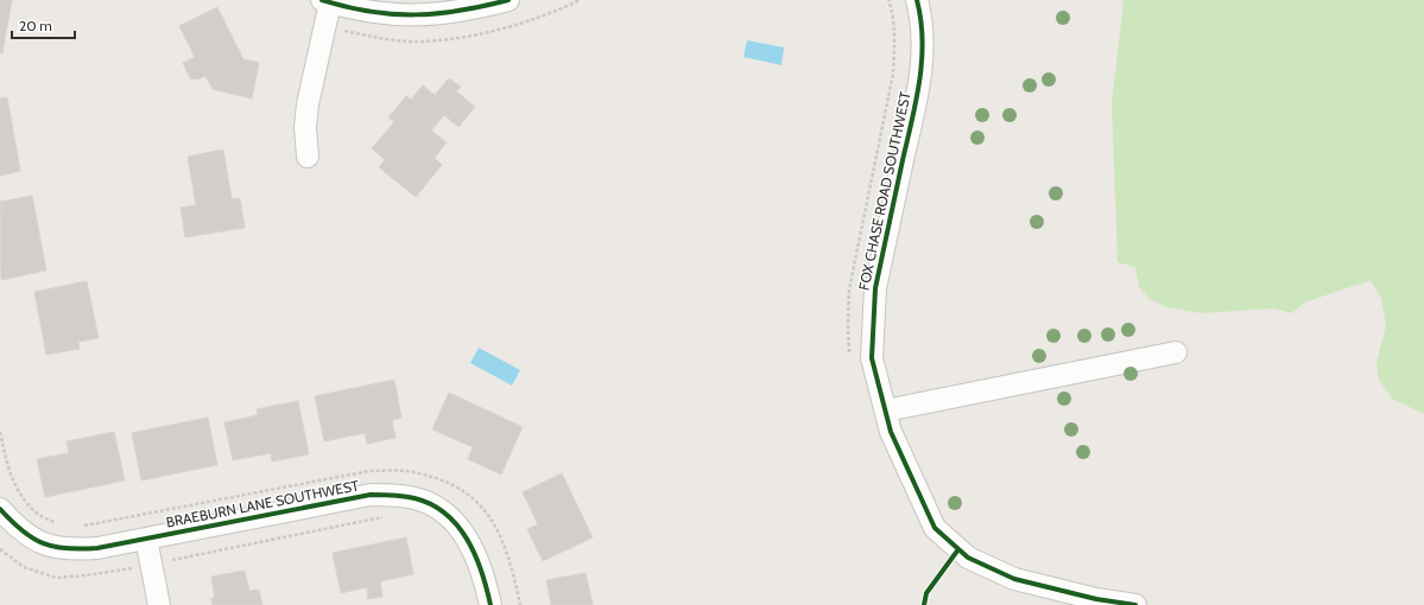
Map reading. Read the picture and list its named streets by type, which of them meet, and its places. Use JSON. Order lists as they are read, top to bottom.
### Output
{
  "streets": {
    "street": ["FOX CHASE ROAD SOUTHWEST", "BRAEBURN LANE SOUTHWEST"]
  },
  "scale_bar": "20 m"
}
